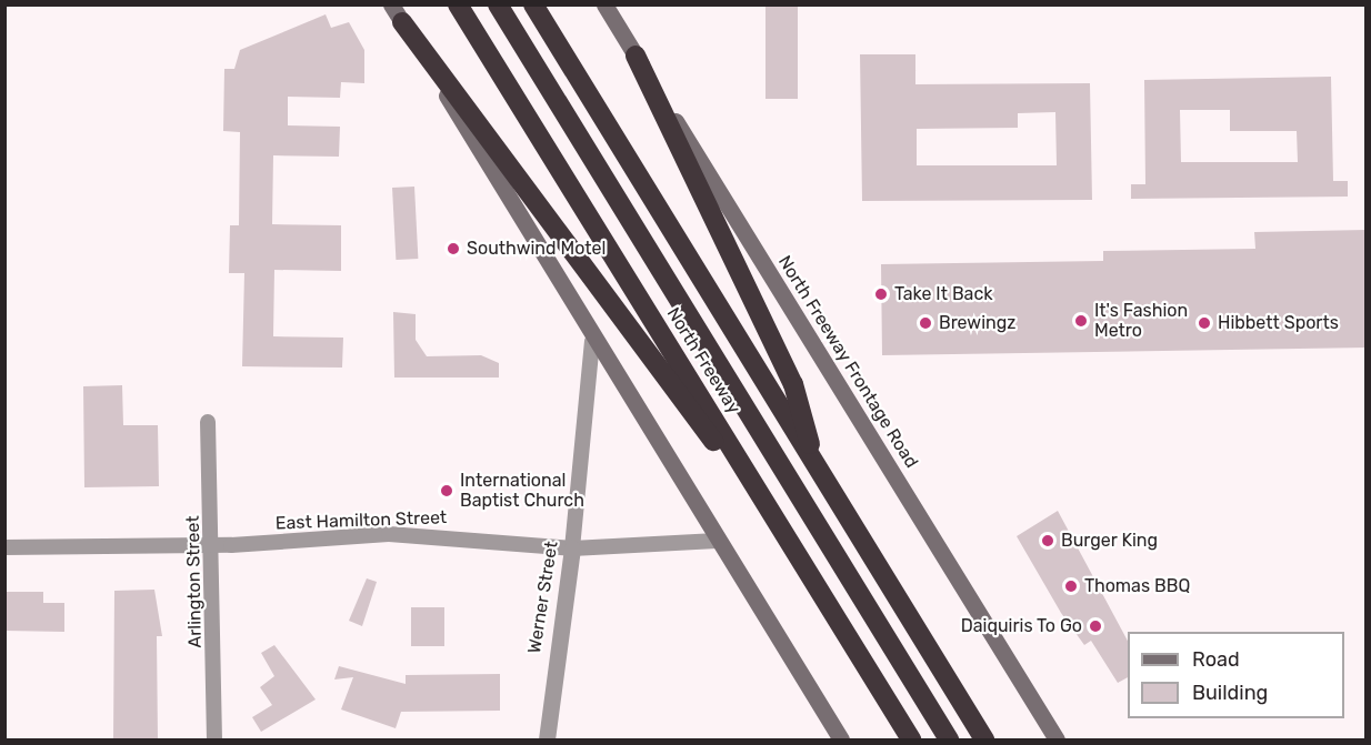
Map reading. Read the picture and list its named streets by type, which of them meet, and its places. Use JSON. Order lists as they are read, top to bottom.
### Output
{
  "streets": {
    "highway": ["North Freeway"],
    "main road": ["North Freeway Frontage Road"],
    "street": ["East Hamilton Street", "Arlington Street", "Werner Street"]
  },
  "crossings": [
    ["East Hamilton Street", "Arlington Street"],
    ["East Hamilton Street", "Werner Street"]
  ],
  "places": [
    "Southwind Motel",
    "Take It Back",
    "It's Fashion Metro",
    "Brewingz",
    "Hibbett Sports",
    "International Baptist Church",
    "Burger King",
    "Thomas BBQ",
    "Daiquiris To Go"
  ],
  "legend": ["Road", "Building"]
}
